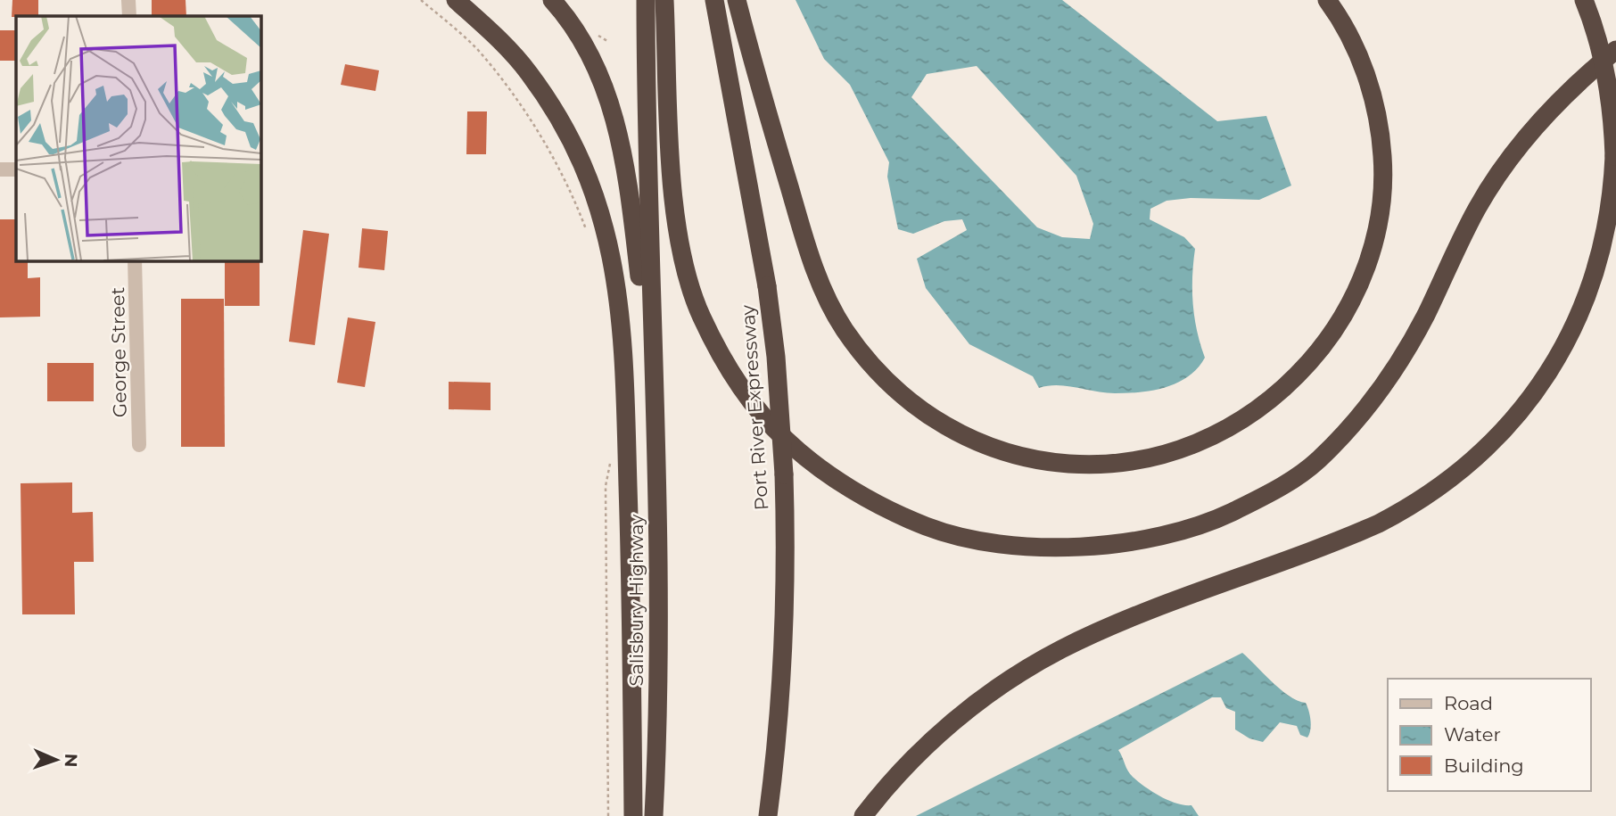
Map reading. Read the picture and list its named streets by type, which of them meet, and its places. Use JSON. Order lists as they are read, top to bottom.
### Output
{
  "streets": {
    "highway": ["Port River Expressway", "Salisbury Highway"],
    "street": ["George Street"]
  },
  "legend": ["Road", "Water", "Building"],
  "north": "right"
}
